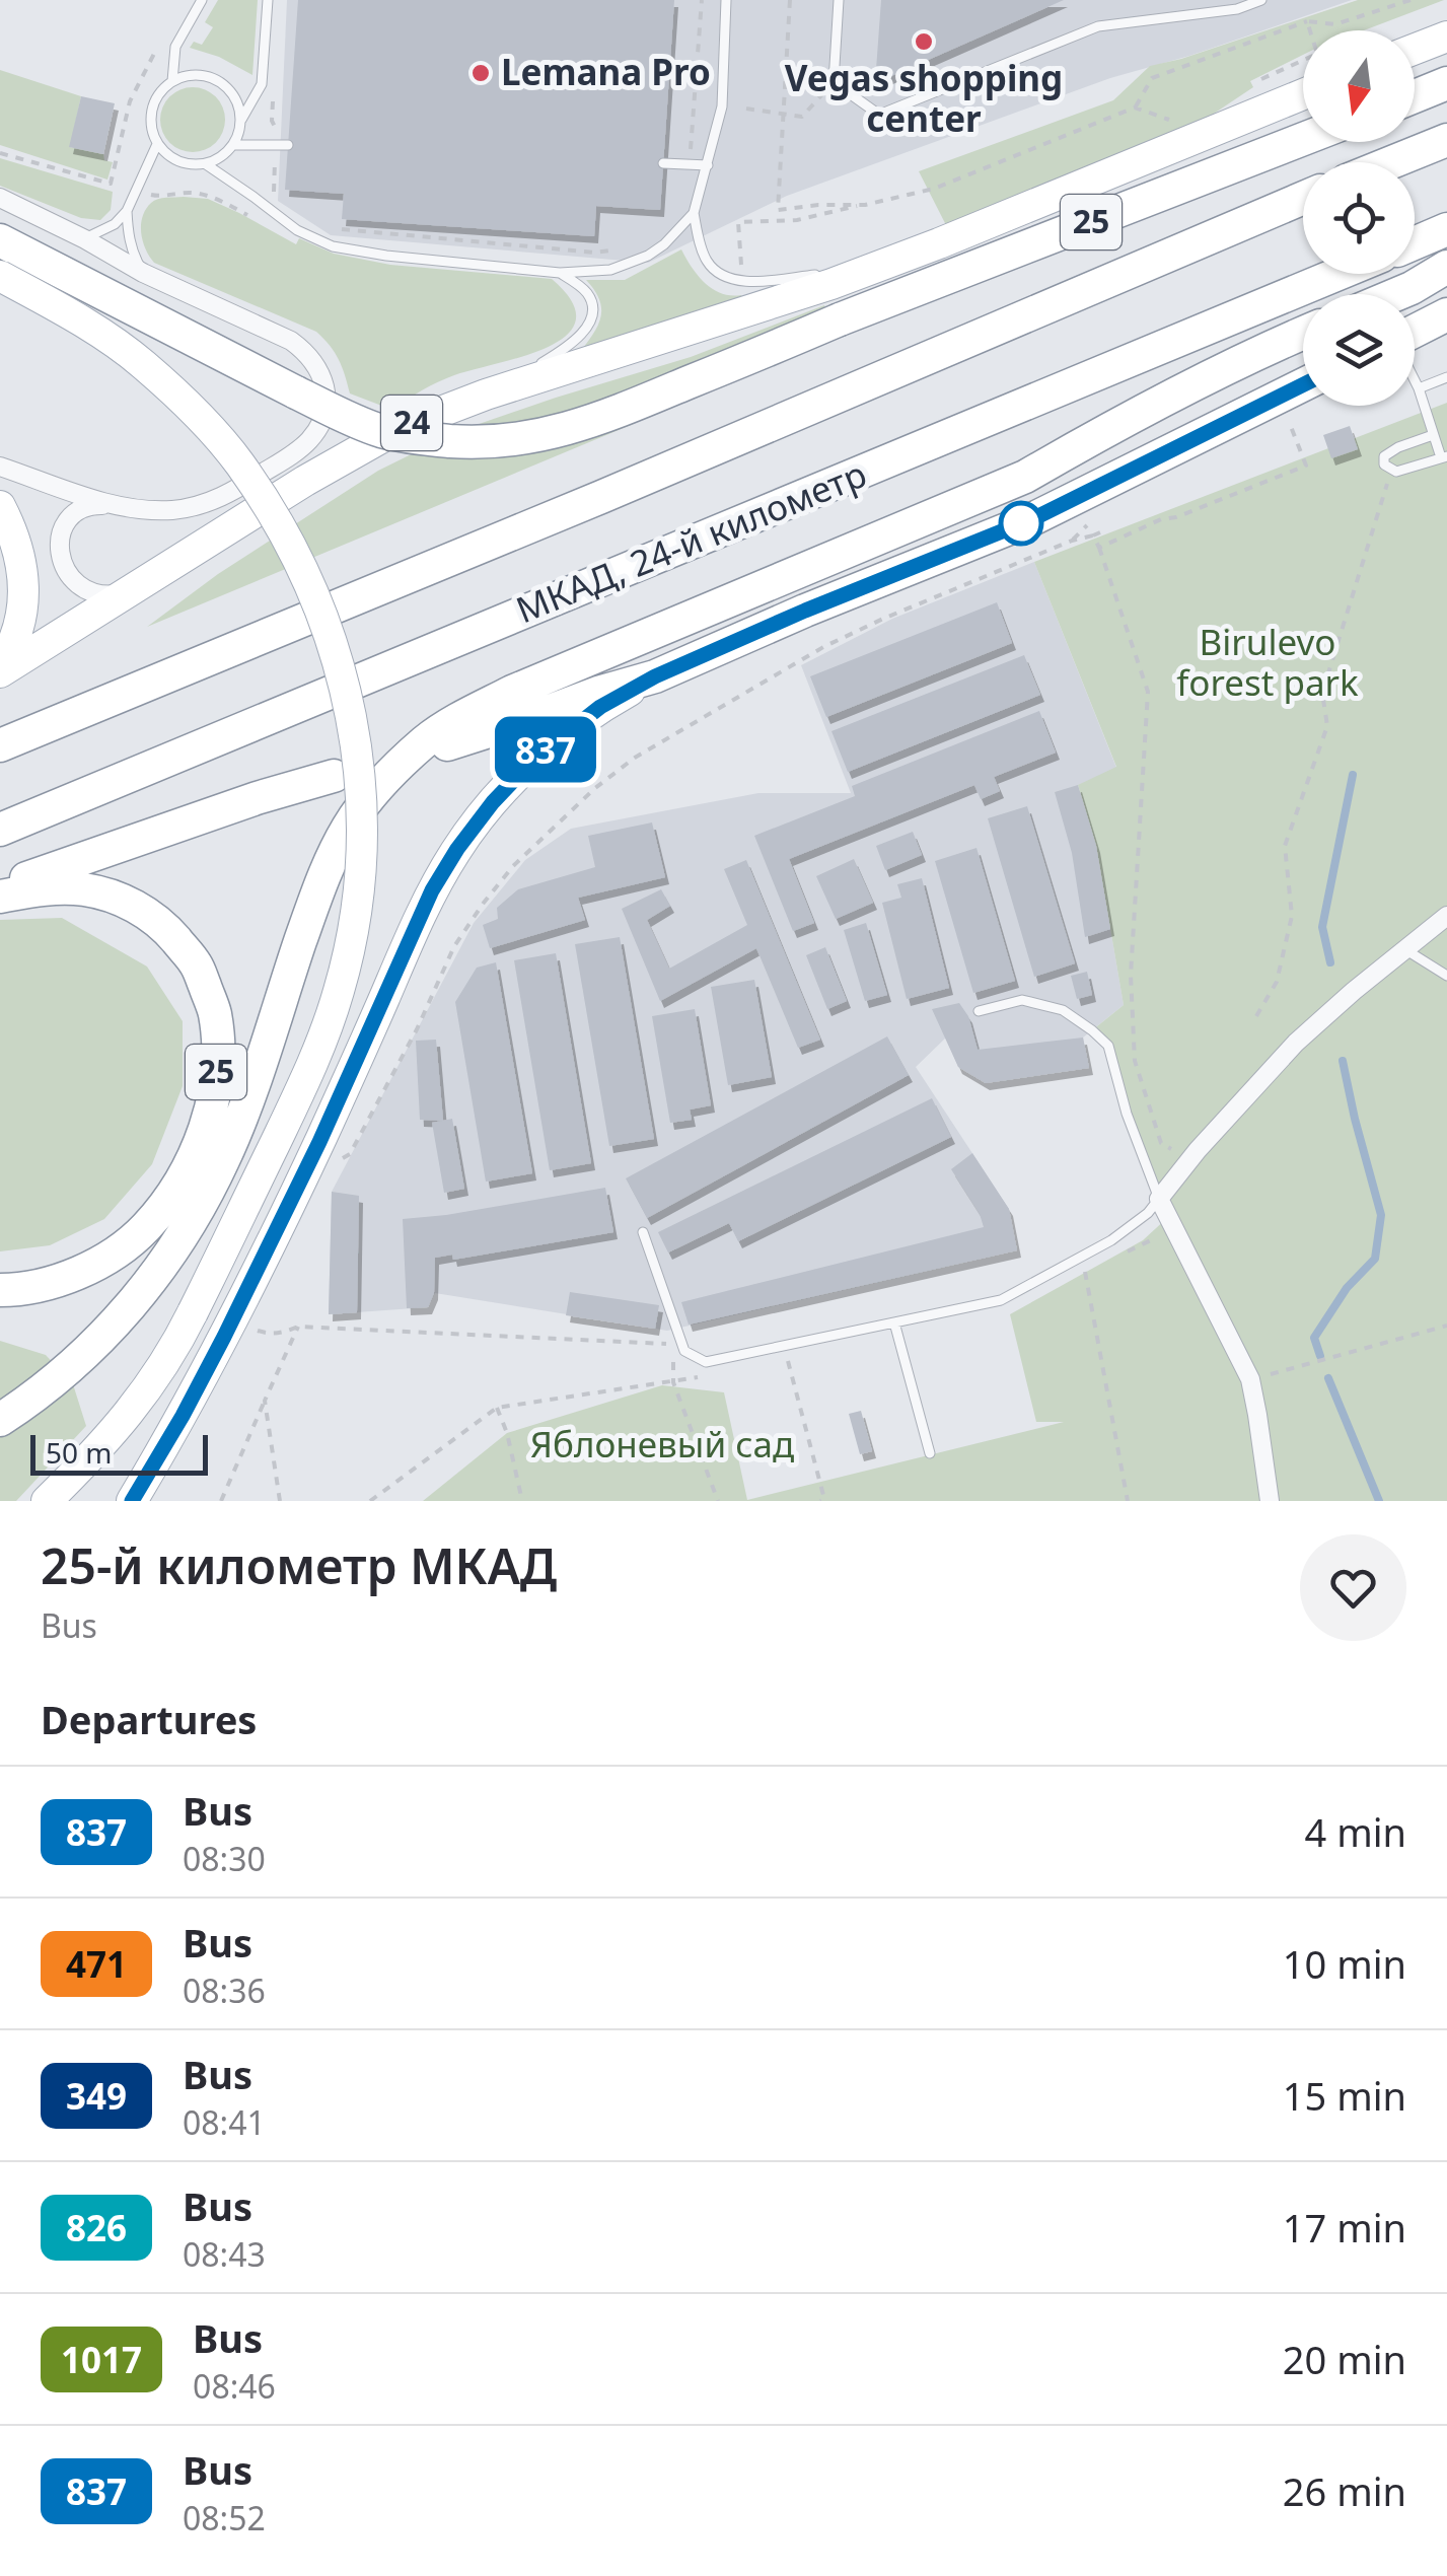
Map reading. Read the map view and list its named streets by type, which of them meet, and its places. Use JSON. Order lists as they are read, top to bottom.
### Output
{
  "streets": {
    "highway": ["25", "МКАД, 24-й километр"],
    "main road": ["24"]
  },
  "parks": ["Birulevo forest park", "Яблоневый сад"],
  "places": ["Vegas shopping center", "Lemana Pro"],
  "lines": ["bus line 837"],
  "scale_bar": "50 m",
  "north": "bottom",
  "page": {
    "on_map": "837",
    "scale": "50 m",
    "heading": [
      ["25-й километр МКАД", "Bus"],
      "Departures"
    ],
    "list": [
      {
        "mark": "837",
        "name": "Bus",
        "note": "08:30",
        "value": "4 min"
      },
      {
        "mark": "471",
        "name": "Bus",
        "note": "08:36",
        "value": "10 min"
      },
      {
        "mark": "349",
        "name": "Bus",
        "note": "08:41",
        "value": "15 min"
      },
      {
        "mark": "826",
        "name": "Bus",
        "note": "08:43",
        "value": "17 min"
      },
      {
        "mark": "1017",
        "name": "Bus",
        "note": "08:46",
        "value": "20 min"
      },
      {
        "mark": "837",
        "name": "Bus",
        "note": "08:52",
        "value": "26 min"
      }
    ]
  }
}
